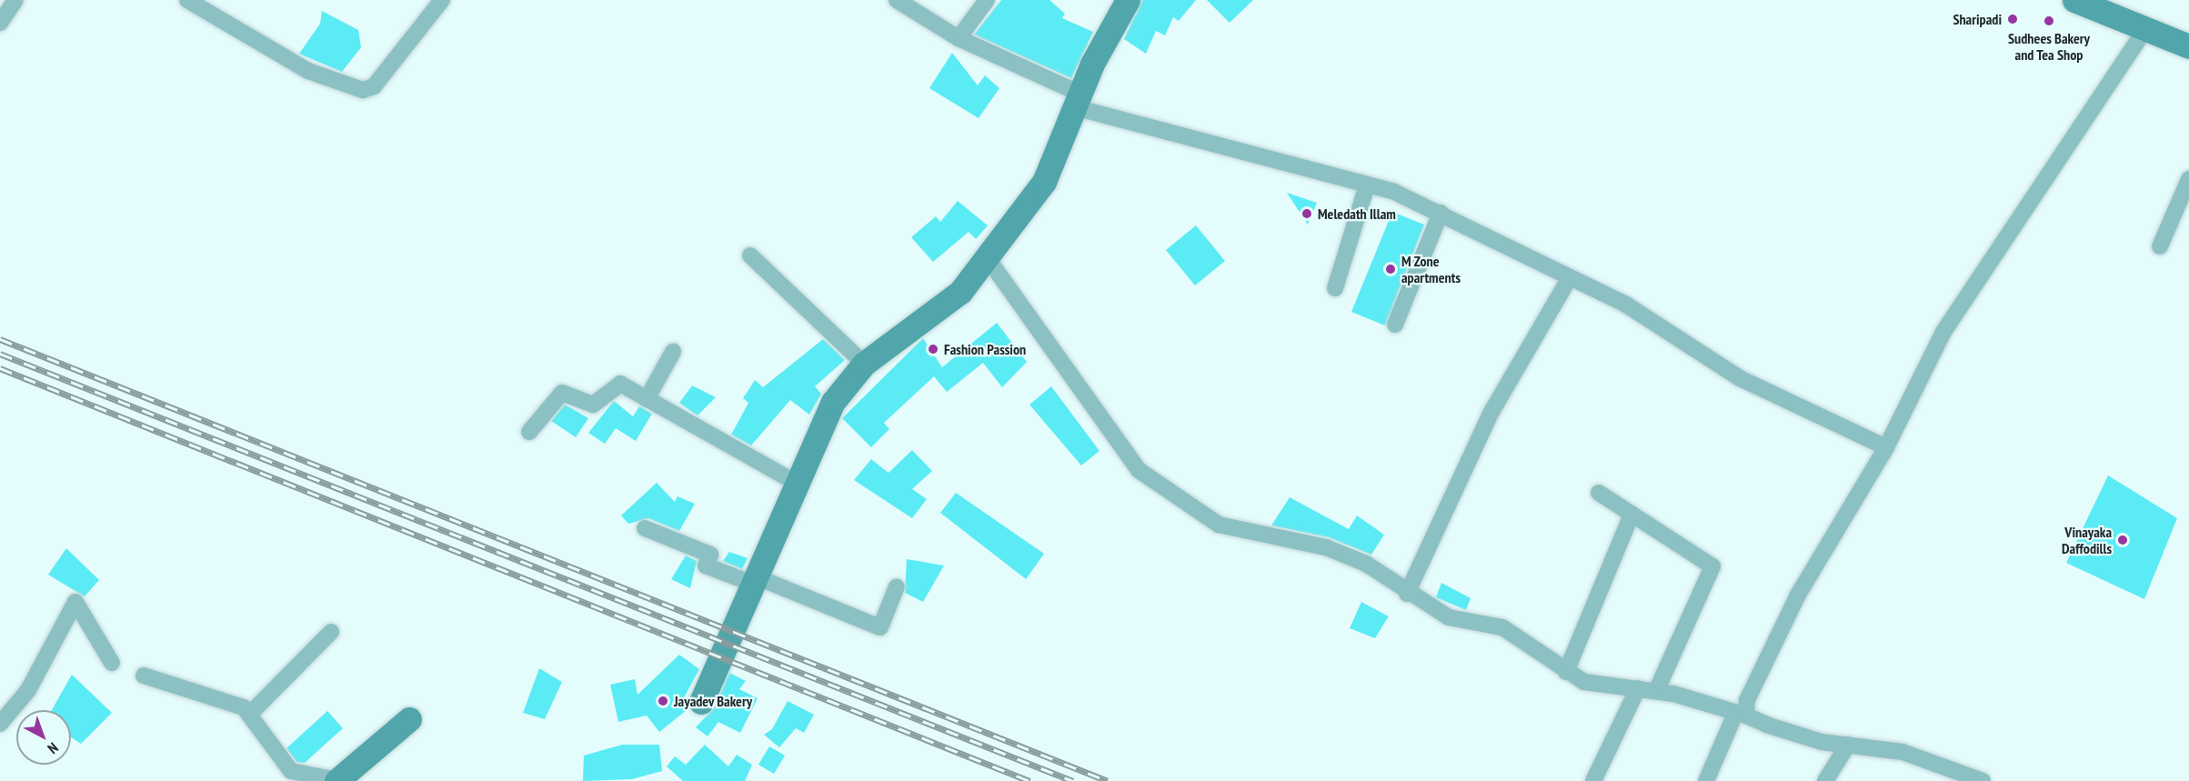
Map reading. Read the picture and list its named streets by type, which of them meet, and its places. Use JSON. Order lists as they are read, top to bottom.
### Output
{
  "places": [
    "Sharipadi",
    "Sudhees Bakery and Tea Shop",
    "Meledath Illam",
    "M Zone apartments",
    "Fashion Passion",
    "Vinayaka Daffodills",
    "Jayadev Bakery"
  ],
  "north": "bottom right"
}
